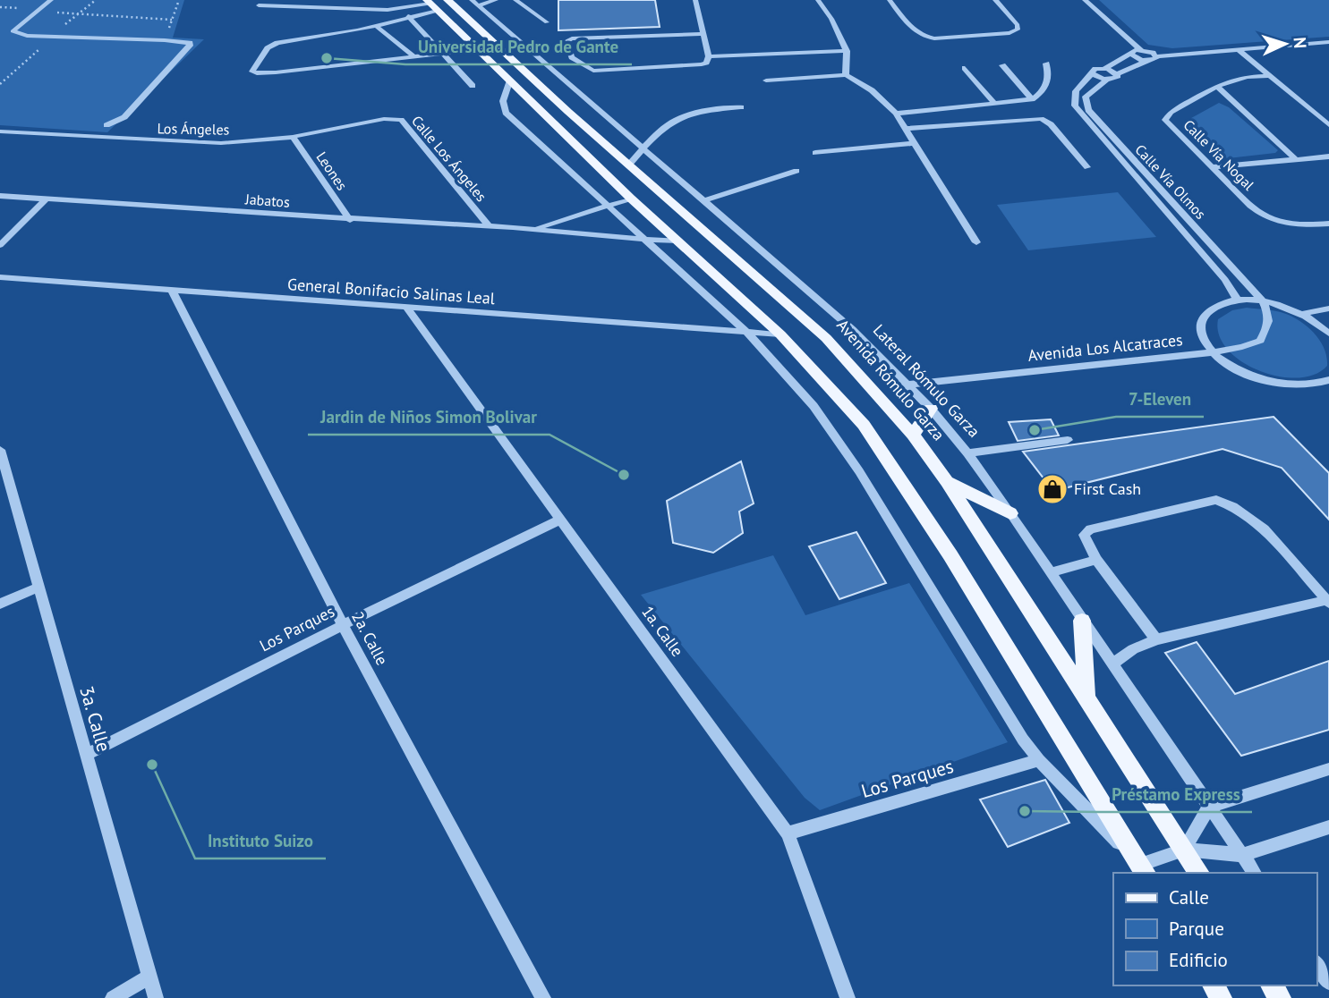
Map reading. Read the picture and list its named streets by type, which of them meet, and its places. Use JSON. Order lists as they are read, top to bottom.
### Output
{
  "streets": {
    "main road": ["Avenida Rómulo Garza"],
    "street": [
      "Los Ángeles",
      "Calle Vía Nogal",
      "Calle Los Ángeles",
      "Leones",
      "Calle Vía Olmos",
      "Jabatos",
      "General Bonifacio Salinas Leal",
      "Avenida Los Alcatraces",
      "Lateral Rómulo Garza",
      "Los Parques",
      "1a. Calle",
      "2a. Calle",
      "3a. Calle"
    ]
  },
  "crossings": [
    ["Los Ángeles", "Calle Los Ángeles"],
    ["Los Ángeles", "Leones"],
    ["Calle Los Ángeles", "Jabatos"],
    ["Leones", "Jabatos"],
    ["Calle Vía Olmos", "Avenida Los Alcatraces"],
    ["General Bonifacio Salinas Leal", "1a. Calle"],
    ["General Bonifacio Salinas Leal", "2a. Calle"],
    ["Avenida Los Alcatraces", "Lateral Rómulo Garza"],
    ["Los Parques", "1a. Calle"],
    ["Los Parques", "2a. Calle"],
    ["Los Parques", "3a. Calle"]
  ],
  "places": {
    "other": [
      "Universidad Pedro de Gante",
      "7-Eleven",
      "Jardin de Niños Simon Bolivar",
      "Instituto Suizo",
      "Préstamo Express"
    ],
    "shop": ["First Cash"]
  },
  "legend": ["Calle", "Parque", "Edificio"],
  "north": "right"
}
